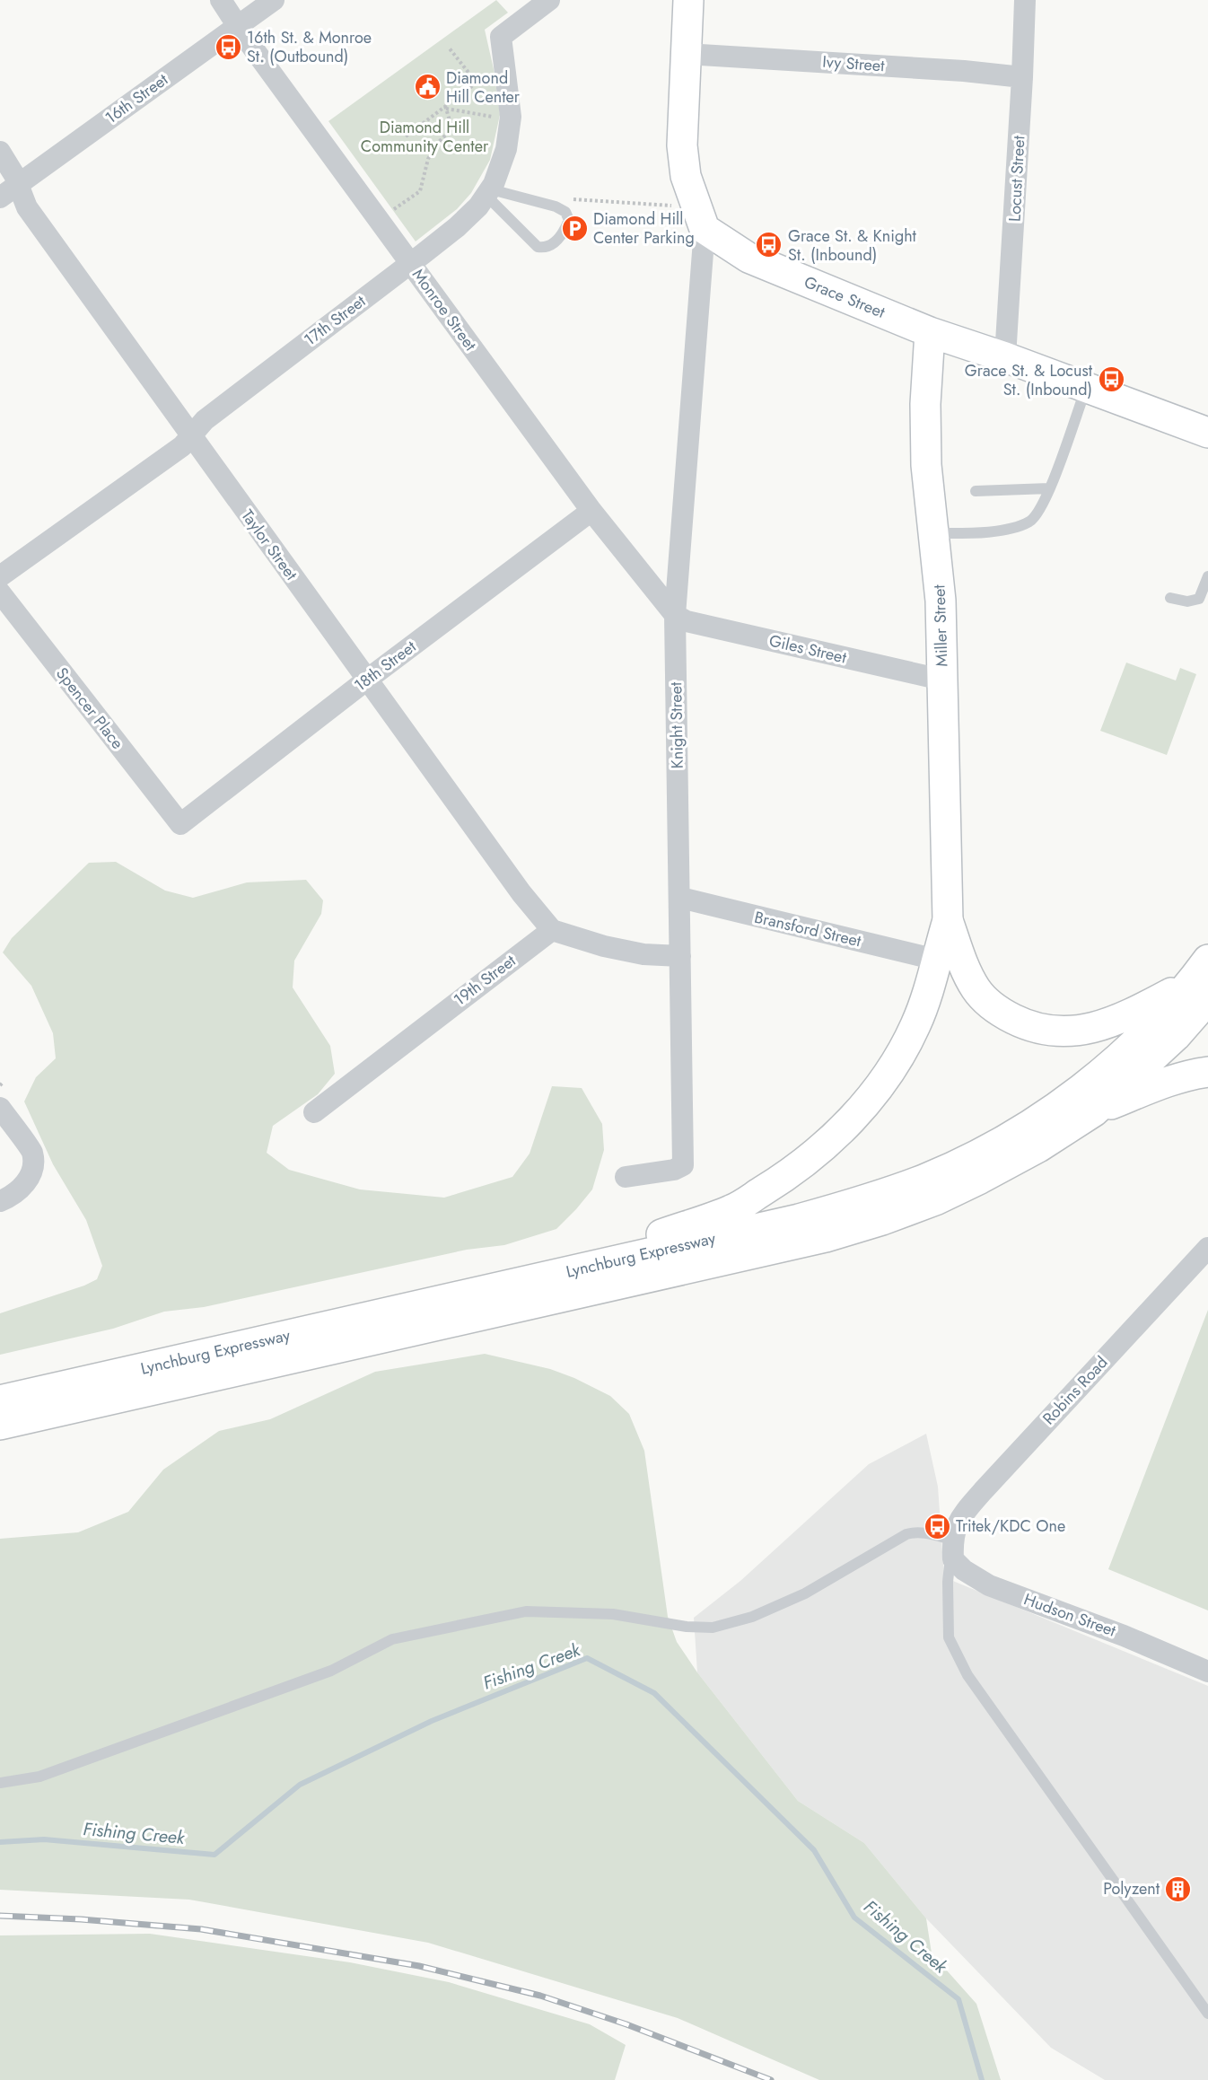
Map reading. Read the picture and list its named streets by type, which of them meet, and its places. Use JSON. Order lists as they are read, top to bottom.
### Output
{
  "streets": {
    "main road": ["Grace Street", "Miller Street", "Lynchburg Expressway"],
    "street": [
      "Ivy Street",
      "16th Street",
      "Locust Street",
      "Monroe Street",
      "17th Street",
      "Taylor Street",
      "Giles Street",
      "18th Street",
      "Spencer Place",
      "Knight Street",
      "Bransford Street",
      "19th Street",
      "Robins Road",
      "Hudson Street"
    ]
  },
  "crossings": [
    ["Ivy Street", "Locust Street"],
    ["16th Street", "Monroe Street"],
    ["16th Street", "Taylor Street"],
    ["Locust Street", "Grace Street"],
    ["Grace Street", "Miller Street"],
    ["Grace Street", "Knight Street"],
    ["Monroe Street", "17th Street"],
    ["Monroe Street", "Giles Street"],
    ["Monroe Street", "18th Street"],
    ["Monroe Street", "Knight Street"],
    ["17th Street", "Taylor Street"],
    ["Taylor Street", "18th Street"],
    ["Taylor Street", "19th Street"],
    ["Miller Street", "Giles Street"],
    ["Giles Street", "Knight Street"],
    ["18th Street", "Spencer Place"],
    ["Knight Street", "Bransford Street"],
    ["Robins Road", "Hudson Street"]
  ],
  "water": ["Fishing Creek"],
  "parks": ["Diamond Hill Community Center"],
  "places": {
    "bus stop": [
      "16th St. & Monroe St. (Outbound)",
      "Grace St. & Knight St. (Inbound)",
      "Grace St. & Locust St. (Inbound)",
      "Tritek/KDC One"
    ],
    "public building": ["Diamond Hill Center"],
    "parking": ["Diamond Hill Center Parking"],
    "building": ["Polyzent"]
  }
}
